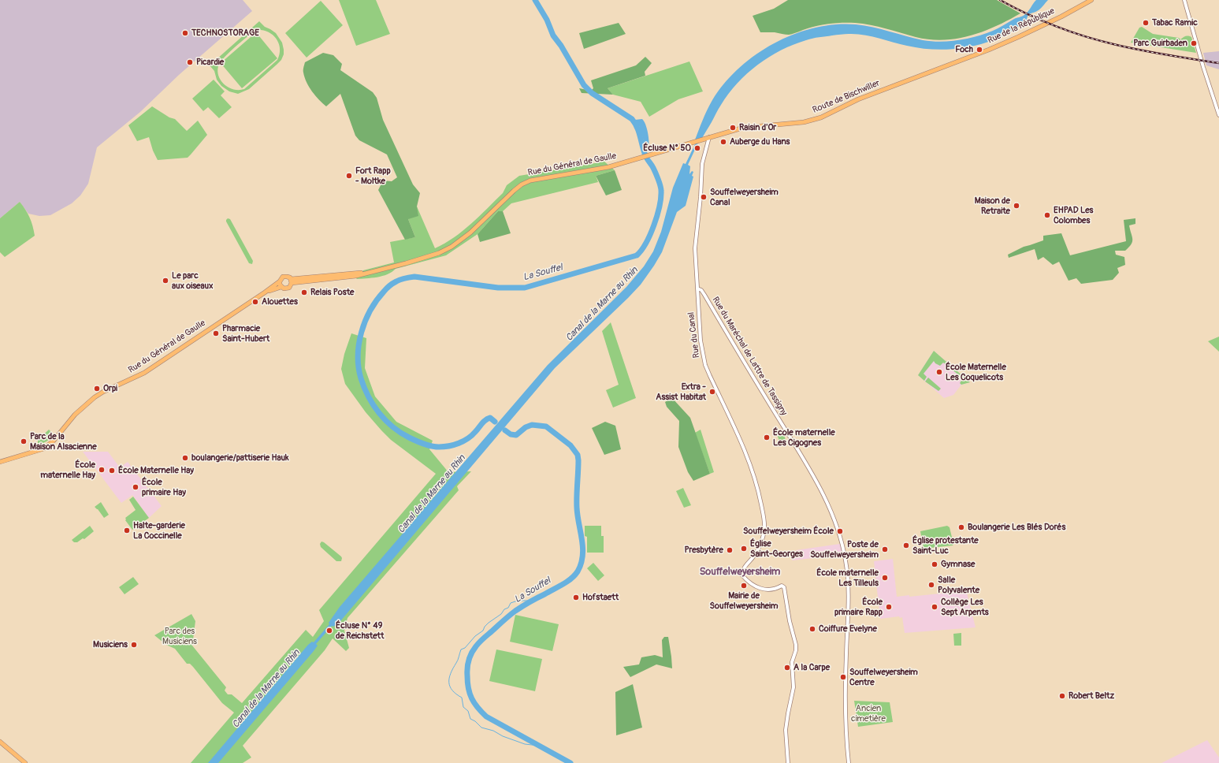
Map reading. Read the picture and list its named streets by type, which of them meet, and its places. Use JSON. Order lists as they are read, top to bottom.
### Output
{
  "streets": {
    "main road": ["Rue de la République", "Route de Bischwiller", "Rue du Général de Gaulle"],
    "street": ["Rue du Canal", "Rue du Maréchal de Lattre de Tassigny"]
  },
  "crossings": [
    ["Rue de la République", "Route de Bischwiller"],
    ["Route de Bischwiller", "Rue du Général de Gaulle"],
    ["Route de Bischwiller", "Rue du Canal"],
    ["Rue du Canal", "Rue du Maréchal de Lattre de Tassigny"]
  ],
  "districts": ["Souffelweyersheim"],
  "water": ["La Souffel", "Canal de la Marne au Rhin"],
  "parks": ["Parc des Musiciens", "Ancien cimetière"],
  "places": [
    "Tabac Ramic",
    "TECHNOSTORAGE",
    "Parc Guirbaden",
    "Foch",
    "Picardie",
    "Raisin d'Or",
    "Auberge du Hans",
    "Écluse N° 50",
    "Fort Rapp - Moltke",
    "Souffelweyersheim Canal",
    "Maison de Retraite",
    "EHPAD Les Colombes",
    "Le parc aux oiseaux",
    "Relais Poste",
    "Alouettes",
    "Pharmacie Saint-Hubert",
    "École Maternelle Les Coquelicots",
    "Orpi",
    "Extra - Assist Habitat",
    "École maternelle Les Cigognes",
    "Parc de la Maison Alsacienne",
    "boulangerie/pattiserie Hauk",
    "École maternelle Hay",
    "École Maternelle Hay",
    "École primaire Hay",
    "Boulangerie Les Blés Dorés",
    "Halte-garderie La Coccinelle",
    "Souffelweyersheim École",
    "Église protestante Saint-Luc",
    "Église Saint-Georges",
    "Poste de Souffelweyersheim",
    "Presbytère",
    "Gymnase",
    "École maternelle Les Tilleuls",
    "Salle Polyvalente",
    "Mairie de Souffelweyersheim",
    "Hofstaett",
    "École primaire Rapp",
    "Collège Les Sept Arpents",
    "Coiffure Evelyne",
    "Écluse N° 49 de Reichstett",
    "Musiciens",
    "A la Carpe",
    "Souffelweyersheim Centre",
    "Robert Beltz"
  ]
}
